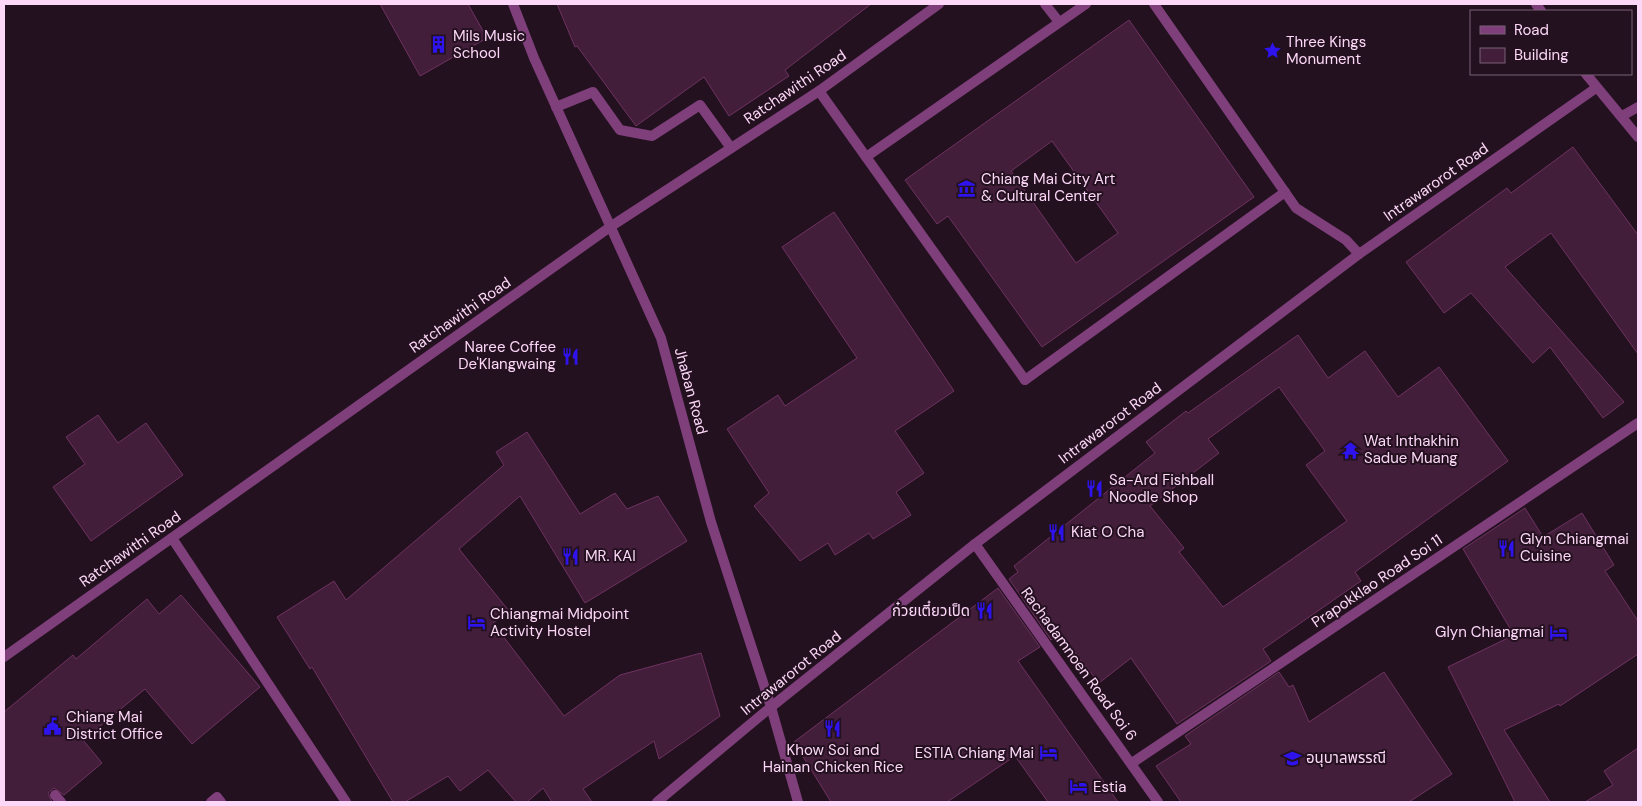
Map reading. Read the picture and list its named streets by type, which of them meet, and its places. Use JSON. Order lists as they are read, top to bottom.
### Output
{
  "streets": {
    "street": [
      "Ratchawithi Road",
      "Intrawarorot Road",
      "Jhaban Road",
      "Prapokklao Road Soi 11",
      "Rachadamnoen Road Soi 6"
    ]
  },
  "crossings": [
    ["Ratchawithi Road", "Jhaban Road"],
    ["Intrawarorot Road", "Jhaban Road"],
    ["Intrawarorot Road", "Rachadamnoen Road Soi 6"],
    ["Prapokklao Road Soi 11", "Rachadamnoen Road Soi 6"]
  ],
  "places": {
    "building": ["Mils Music School"],
    "place": ["Three Kings Monument"],
    "museum": ["Chiang Mai City Art & Cultural Center"],
    "restaurant": [
      "Naree Coffee De'Klangwaing",
      "Sa-Ard Fishball Noodle Shop",
      "Kiat O Cha",
      "Glyn Chiangmai Cuisine",
      "MR. KAI",
      "ก๋วยเตี๋ยวเป็ด",
      "Khow Soi and Hainan Chicken Rice"
    ],
    "temple": ["Wat Inthakhin Sadue Muang"],
    "hotel": [
      "Chiangmai Midpoint Activity Hostel",
      "Glyn Chiangmai",
      "ESTIA Chiang Mai",
      "Estia"
    ],
    "public building": ["Chiang Mai District Office"],
    "school or university": ["อนุบาลพรรณี"]
  },
  "legend": ["Road", "Building"]
}
